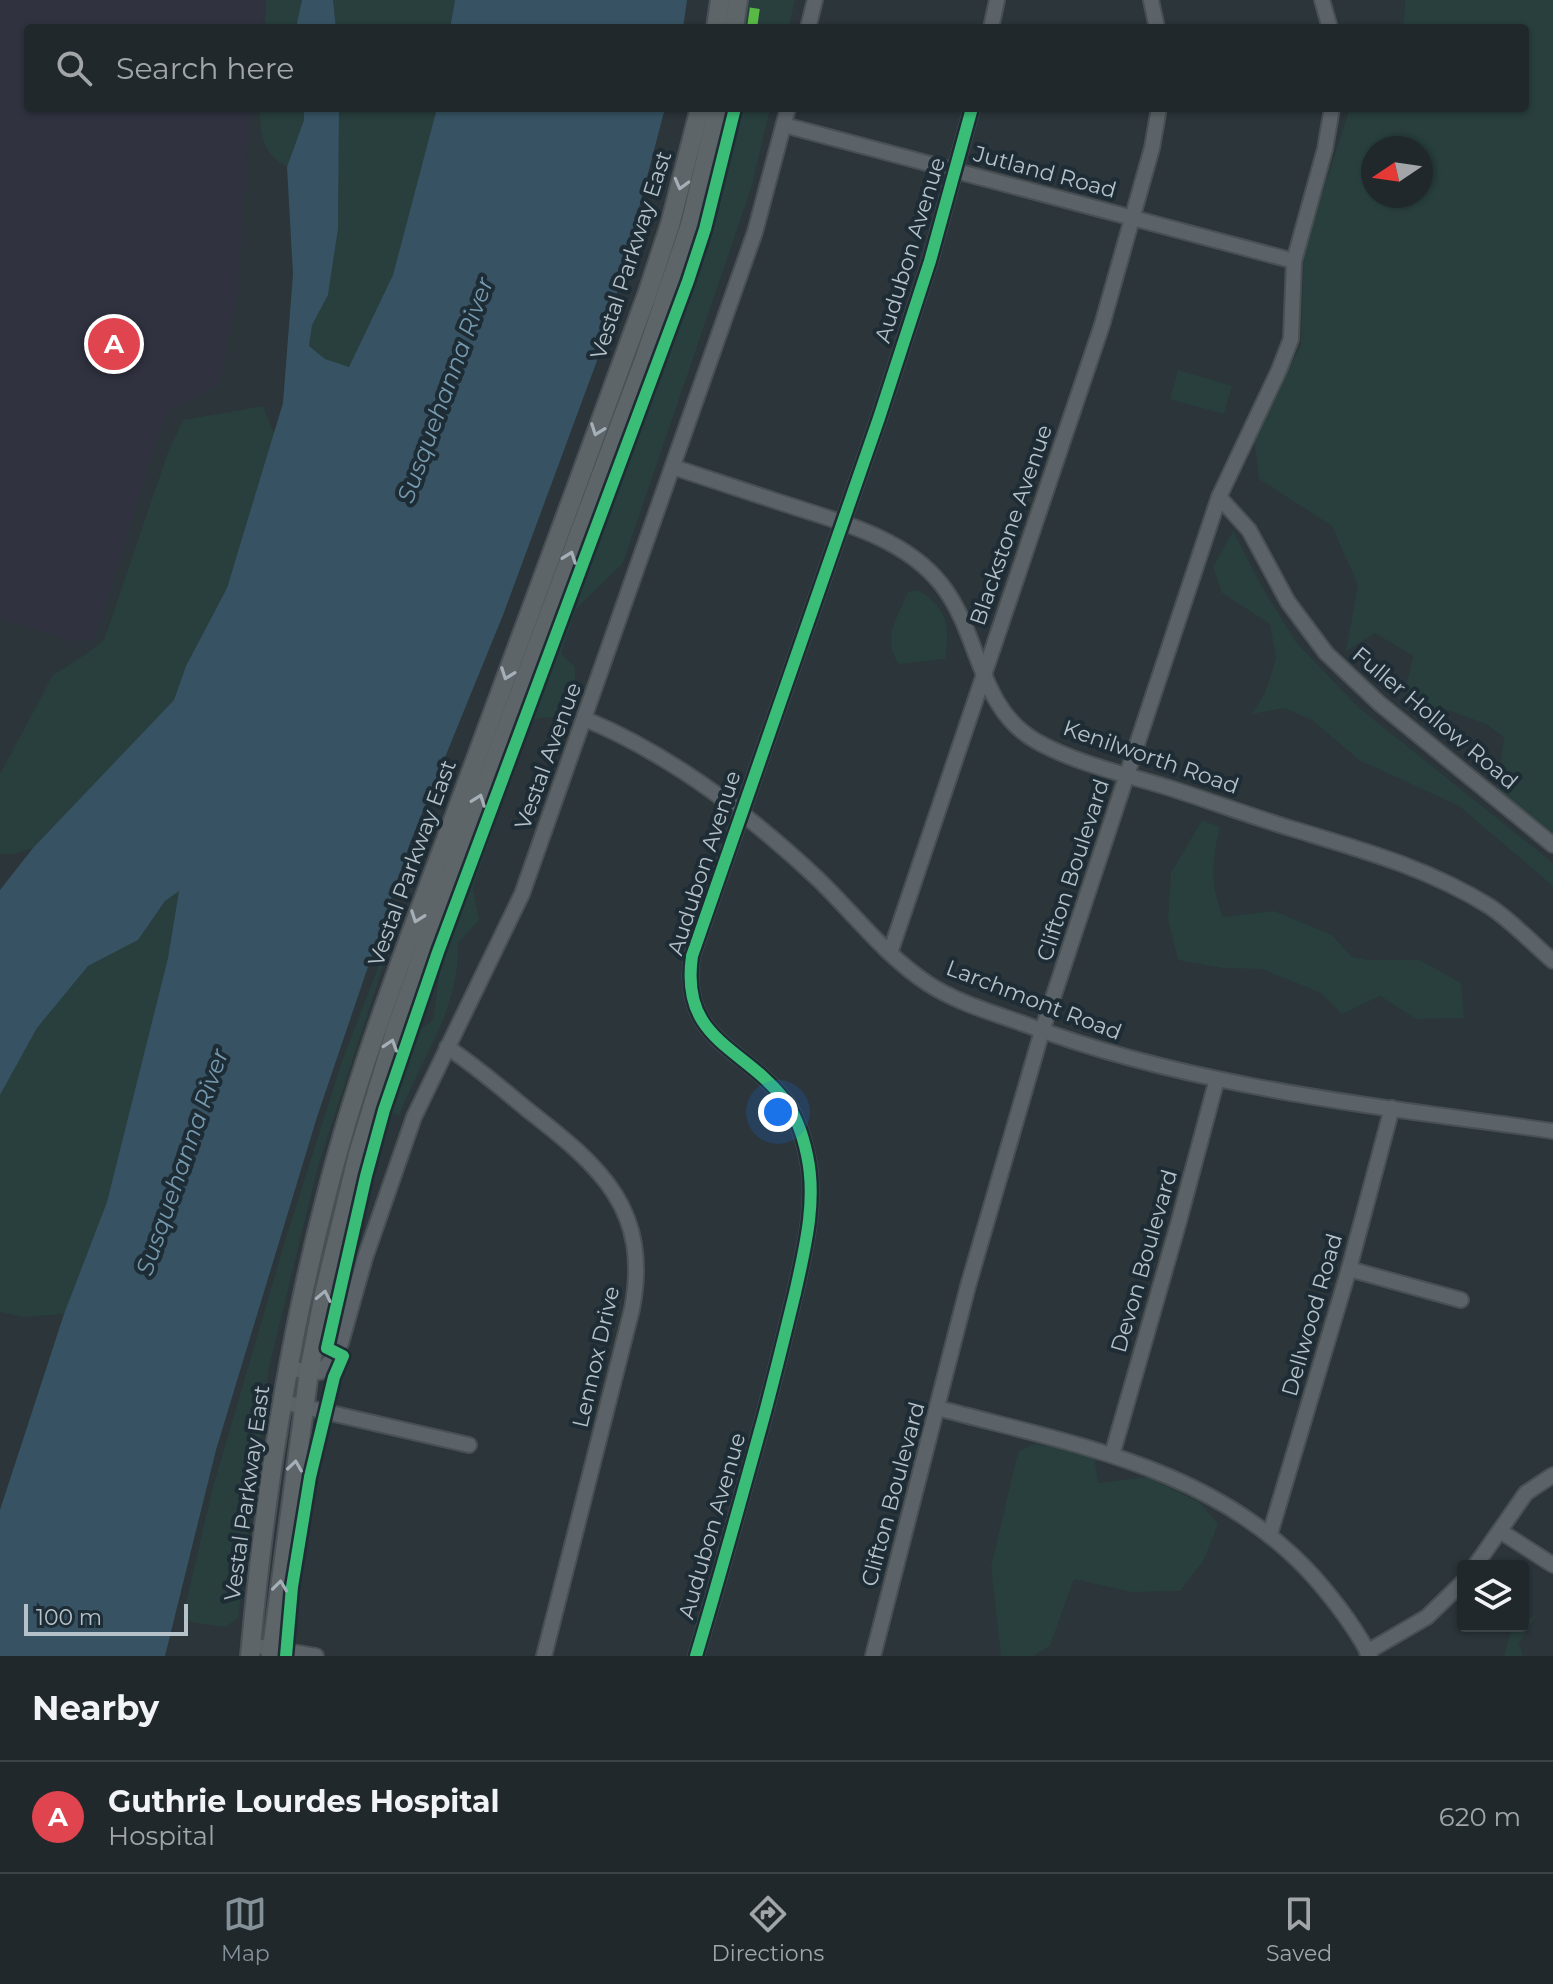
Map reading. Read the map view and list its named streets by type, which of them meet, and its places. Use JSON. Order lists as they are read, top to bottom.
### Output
{
  "streets": {
    "main road": ["Vestal Parkway East"],
    "street": [
      "Jutland Road",
      "Audubon Avenue",
      "Blackstone Avenue",
      "Fuller Hollow Road",
      "Vestal Avenue",
      "Kenilworth Road",
      "Clifton Boulevard",
      "Larchmont Road",
      "Devon Boulevard",
      "Dellwood Road",
      "Lennox Drive"
    ]
  },
  "crossings": [
    ["Jutland Road", "Audubon Avenue"],
    ["Jutland Road", "Blackstone Avenue"],
    ["Jutland Road", "Vestal Avenue"],
    ["Jutland Road", "Clifton Boulevard"],
    ["Audubon Avenue", "Kenilworth Road"],
    ["Audubon Avenue", "Larchmont Road"],
    ["Vestal Parkway East", "Vestal Avenue"],
    ["Blackstone Avenue", "Kenilworth Road"],
    ["Blackstone Avenue", "Larchmont Road"],
    ["Fuller Hollow Road", "Clifton Boulevard"],
    ["Vestal Avenue", "Kenilworth Road"],
    ["Vestal Avenue", "Larchmont Road"],
    ["Vestal Avenue", "Lennox Drive"],
    ["Kenilworth Road", "Clifton Boulevard"],
    ["Clifton Boulevard", "Larchmont Road"],
    ["Larchmont Road", "Devon Boulevard"],
    ["Larchmont Road", "Dellwood Road"]
  ],
  "water": ["Susquehanna River"],
  "scale_bar": "100 m",
  "north": "left",
  "page": {
    "search": "Search here",
    "pins": "A",
    "scale": "100 m",
    "heading": "Nearby",
    "list": [
      {
        "mark": "A",
        "name": "Guthrie Lourdes Hospital",
        "note": "Hospital",
        "value": "620 m"
      }
    ],
    "nav": ["Map", "Directions", "Saved"]
  }
}
